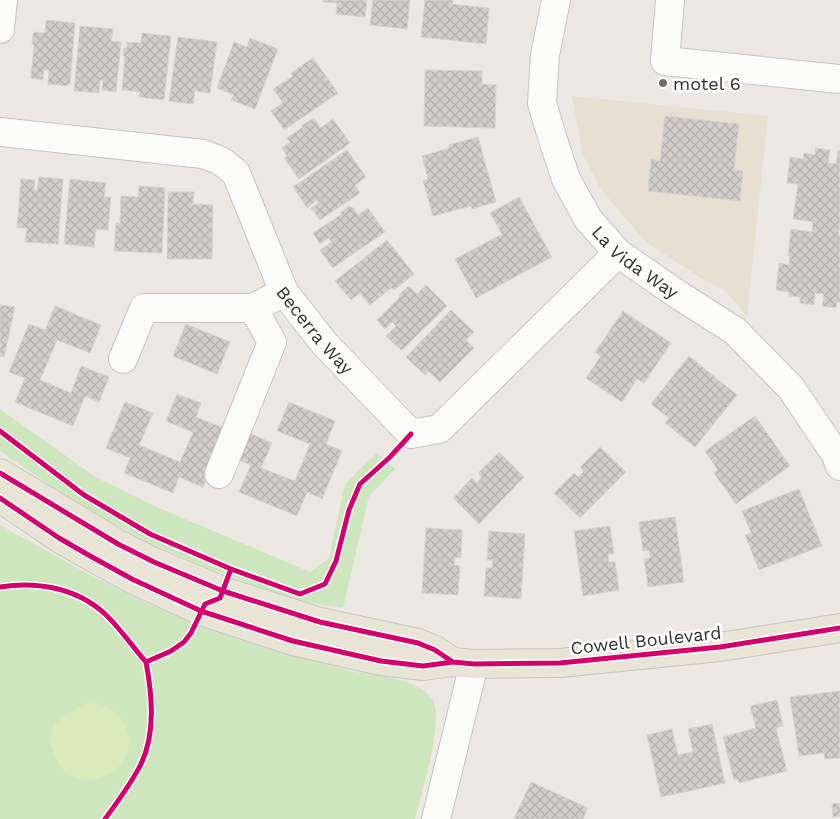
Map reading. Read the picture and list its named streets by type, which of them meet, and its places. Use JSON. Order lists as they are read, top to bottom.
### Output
{
  "streets": {
    "main road": ["Cowell Boulevard"],
    "street": ["La Vida Way", "Becerra Way"]
  },
  "crossings": [
    ["La Vida Way", "Becerra Way"]
  ],
  "places": ["motel 6"]
}
